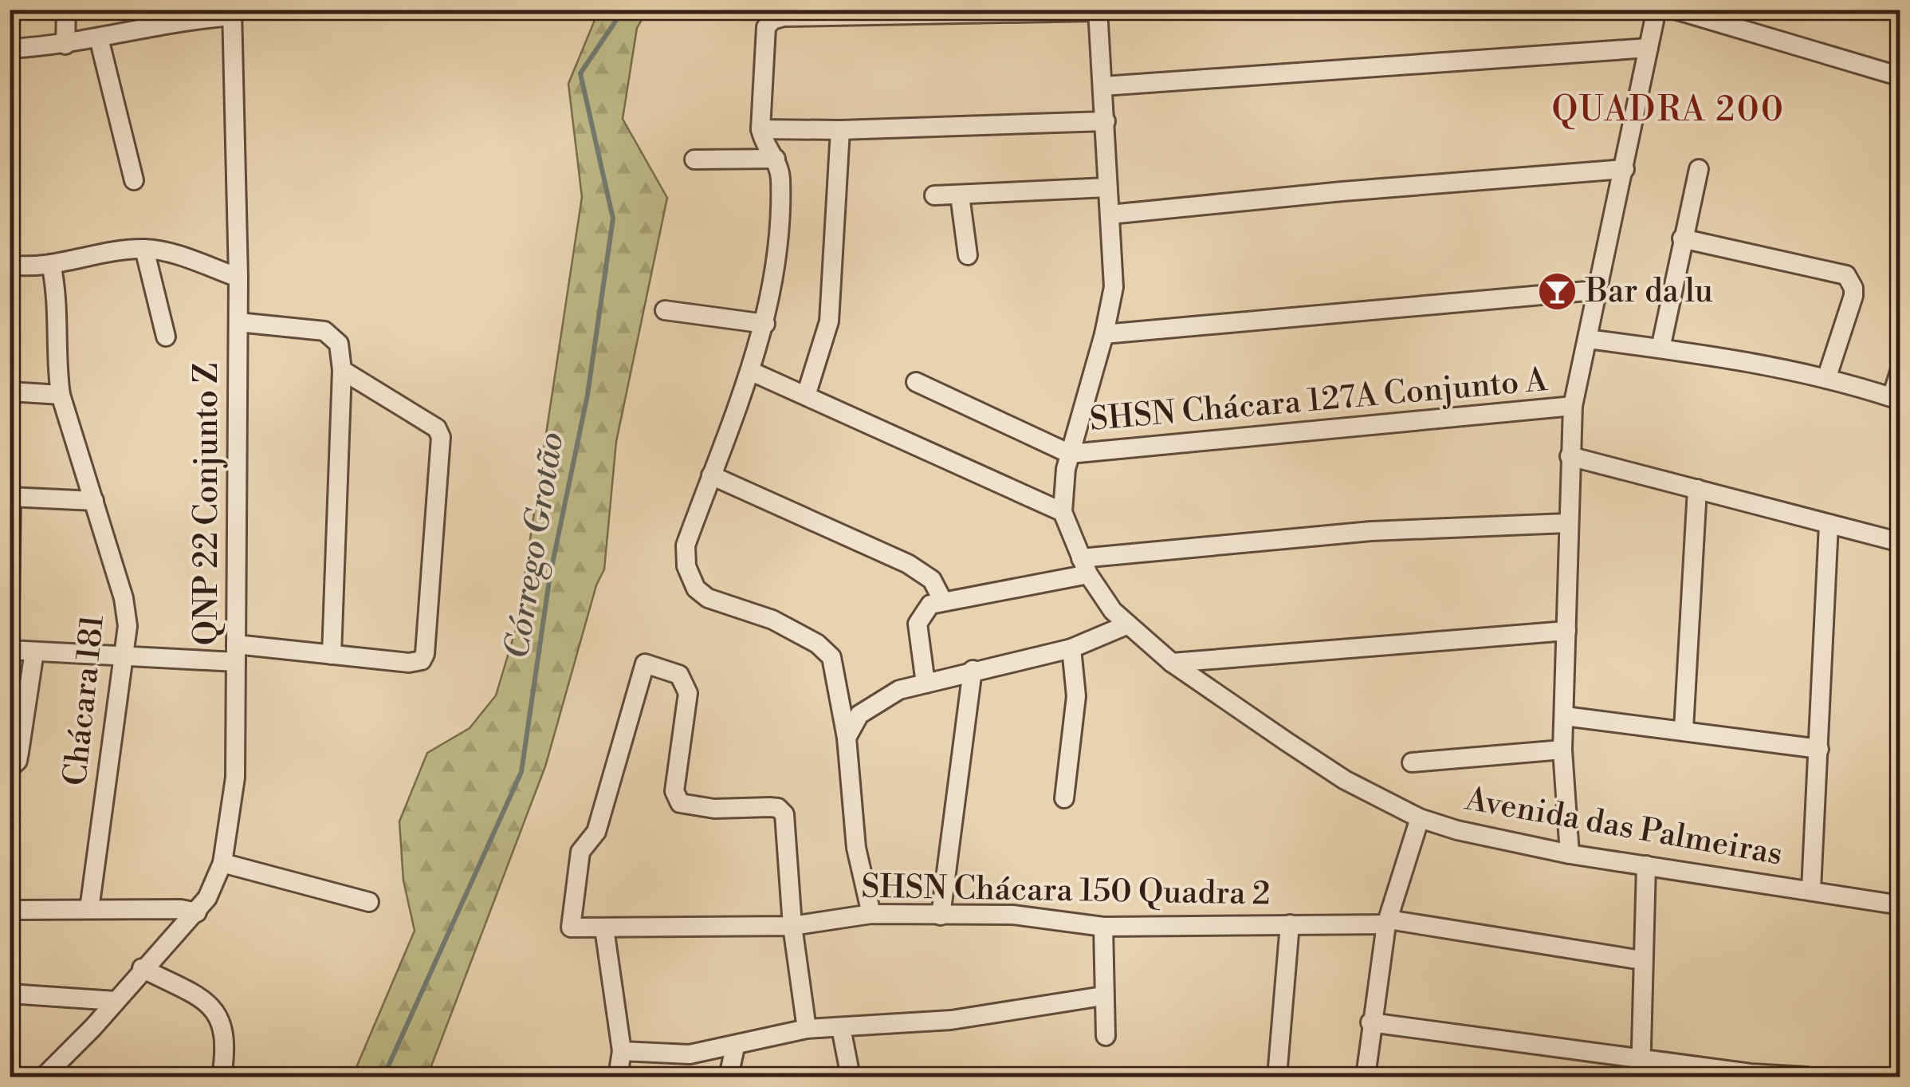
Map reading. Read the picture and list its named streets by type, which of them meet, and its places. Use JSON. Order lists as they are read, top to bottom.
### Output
{
  "streets": {
    "street": [
      "SHSN Chácara 127A Conjunto A",
      "QNP 22 Conjunto Z",
      "Chácara 181",
      "Avenida das Palmeiras",
      "SHSN Chácara 150 Quadra 2"
    ]
  },
  "crossings": [
    ["SHSN Chácara 127A Conjunto A", "Avenida das Palmeiras"]
  ],
  "districts": ["QUADRA 200"],
  "water": ["Córrego Grotão"],
  "places": {
    "bar": ["Bar da lu"]
  }
}
